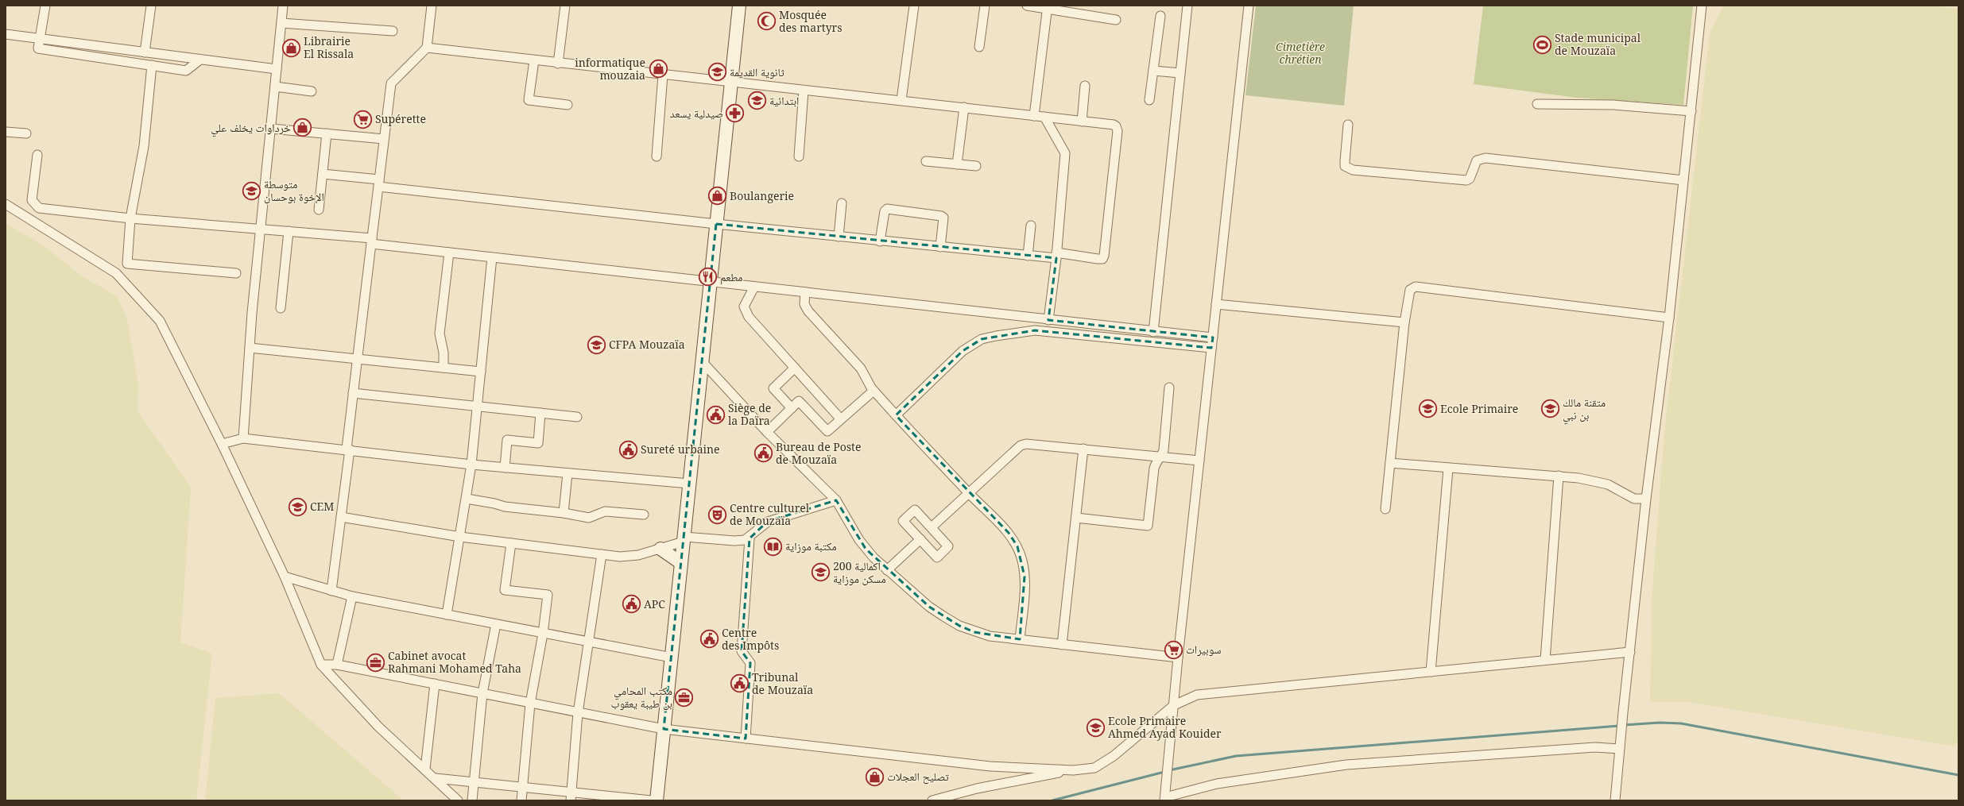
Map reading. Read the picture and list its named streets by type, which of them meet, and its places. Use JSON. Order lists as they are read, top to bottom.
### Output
{
  "parks": ["Cimetière chrétien"],
  "places": {
    "mosque": ["Mosquée des martyrs"],
    "sports": ["Stade municipal de Mouzaïa"],
    "shop": [
      "Librairie El Rissala",
      "informatique mouzaia",
      "خرداوات يخلف علي",
      "Boulangerie",
      "تصليح العجلات"
    ],
    "school or university": [
      "ثانوية القديمة",
      "ابتدائية",
      "متوسطة الإخوة بوحسان",
      "CFPA Mouzaïa",
      "Ecole Primaire",
      "متقنة مالك بن نبي",
      "CEM",
      "اكمالية 200 مسكن موزاية",
      "Ecole Primaire Ahmed Ayad Kouider"
    ],
    "pharmacy": ["صيدلية يسعد"],
    "supermarket": ["Supérette", "سوبيرات"],
    "restaurant": ["مطعم"],
    "public building": [
      "Siège de la Daïra",
      "Sureté urbaine",
      "Bureau de Poste de Mouzaïa",
      "APC",
      "Centre des Impôts",
      "Tribunal de Mouzaïa"
    ],
    "theatre": ["Centre culturel de Mouzaïa"],
    "library": ["مكتبة موزاية"],
    "office": ["Cabinet avocat Rahmani Mohamed Taha", "مكتب المحامي بن طيبة يعقوب"]
  }
}
